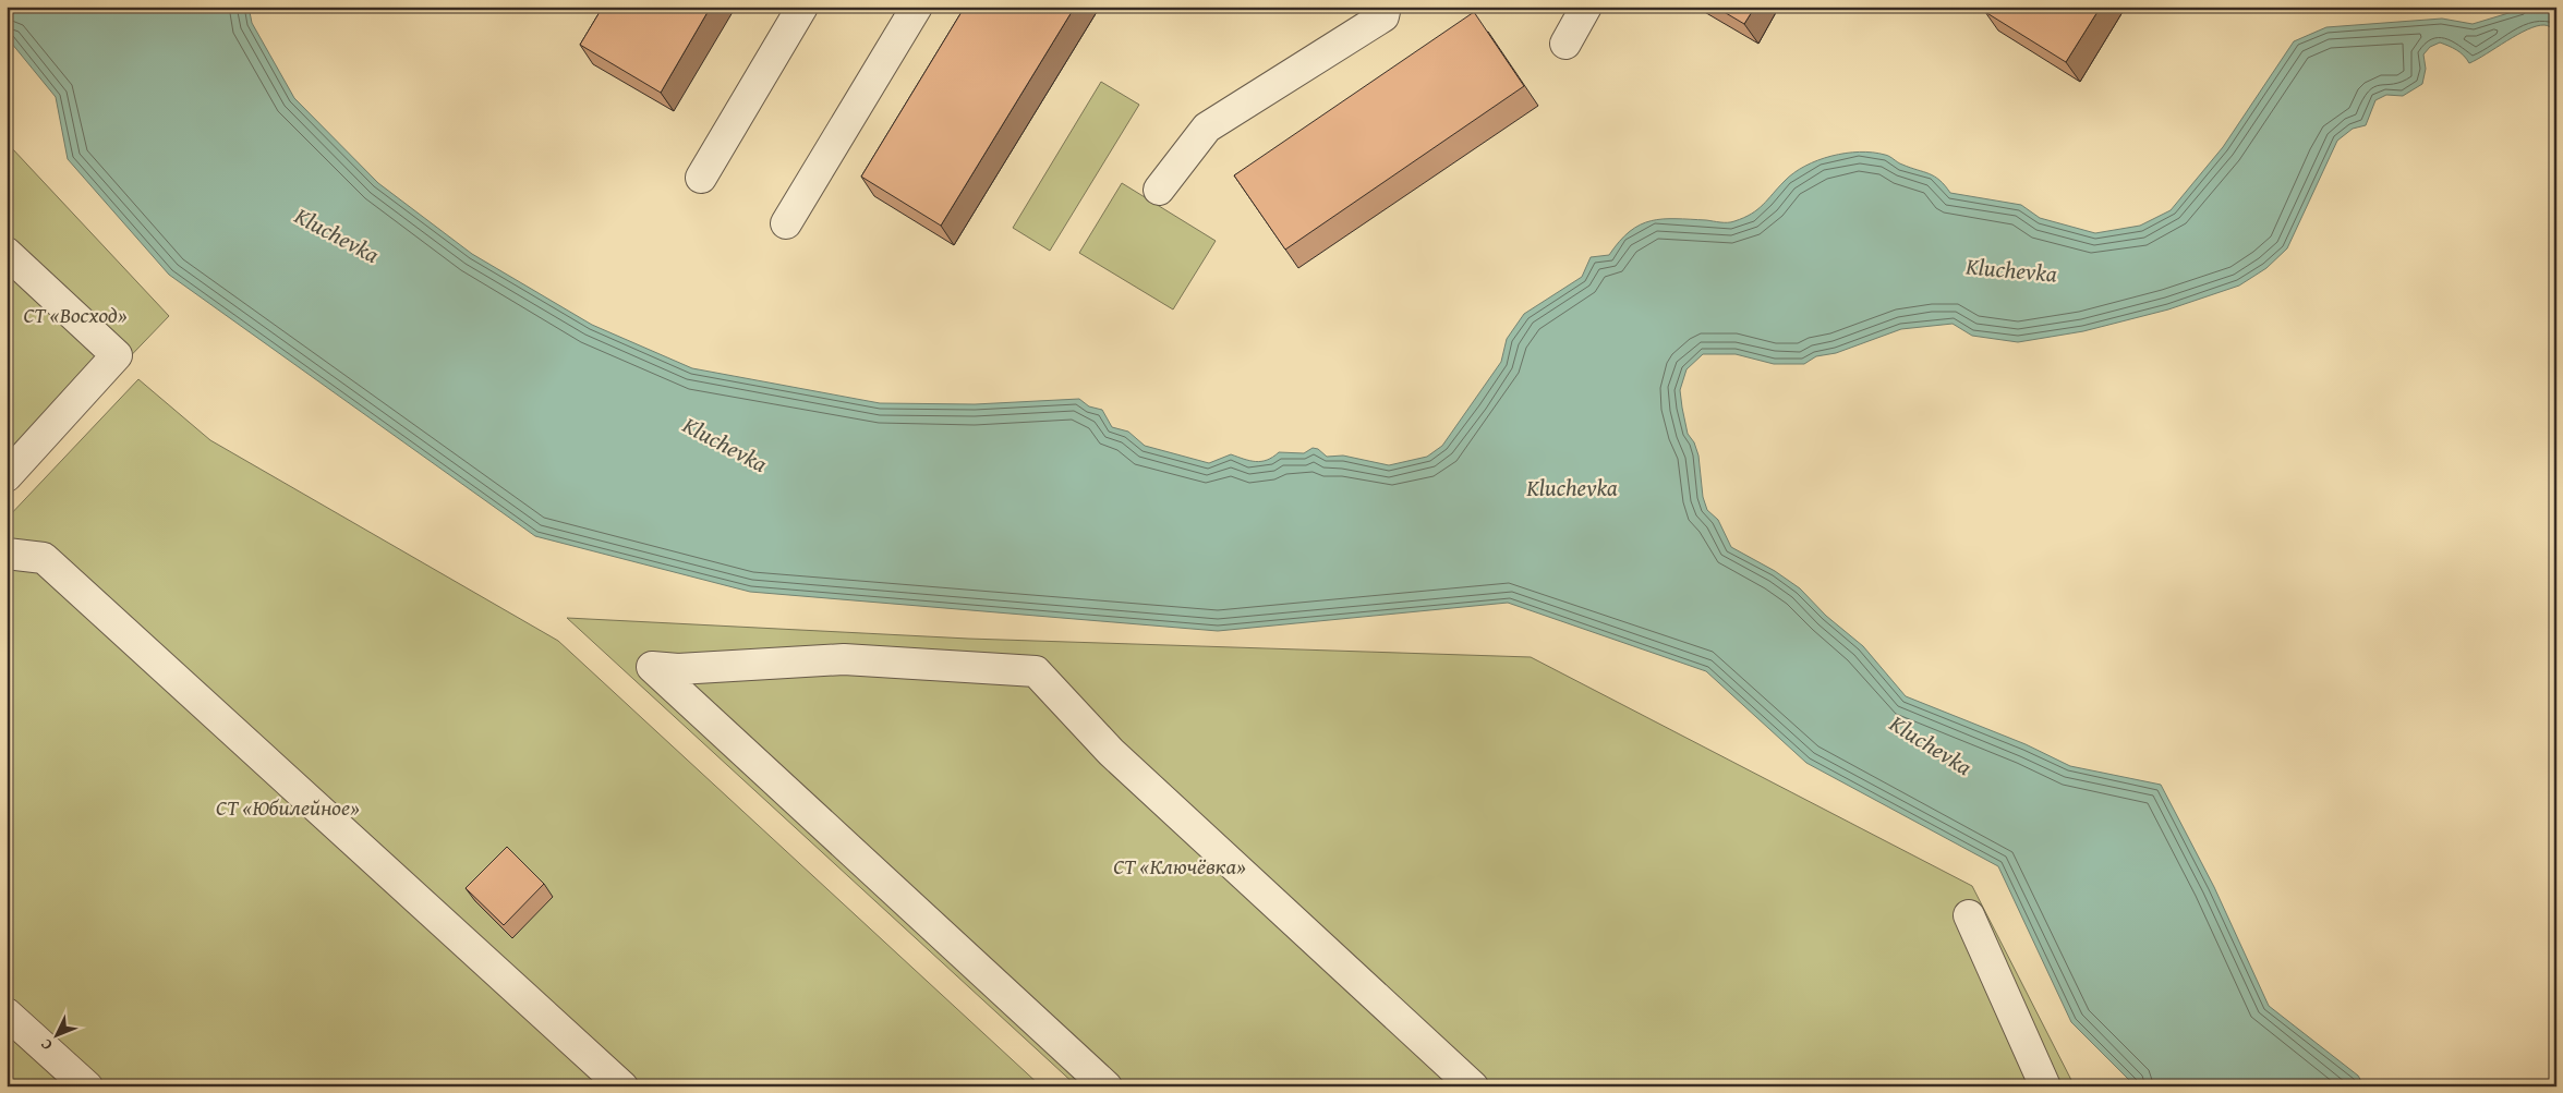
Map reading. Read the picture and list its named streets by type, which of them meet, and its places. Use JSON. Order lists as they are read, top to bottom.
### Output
{
  "water": ["Kluchevka"],
  "parks": ["СТ «Восход»", "СТ «Юбилейное»", "СТ «Ключёвка»"],
  "north": "bottom left"
}
